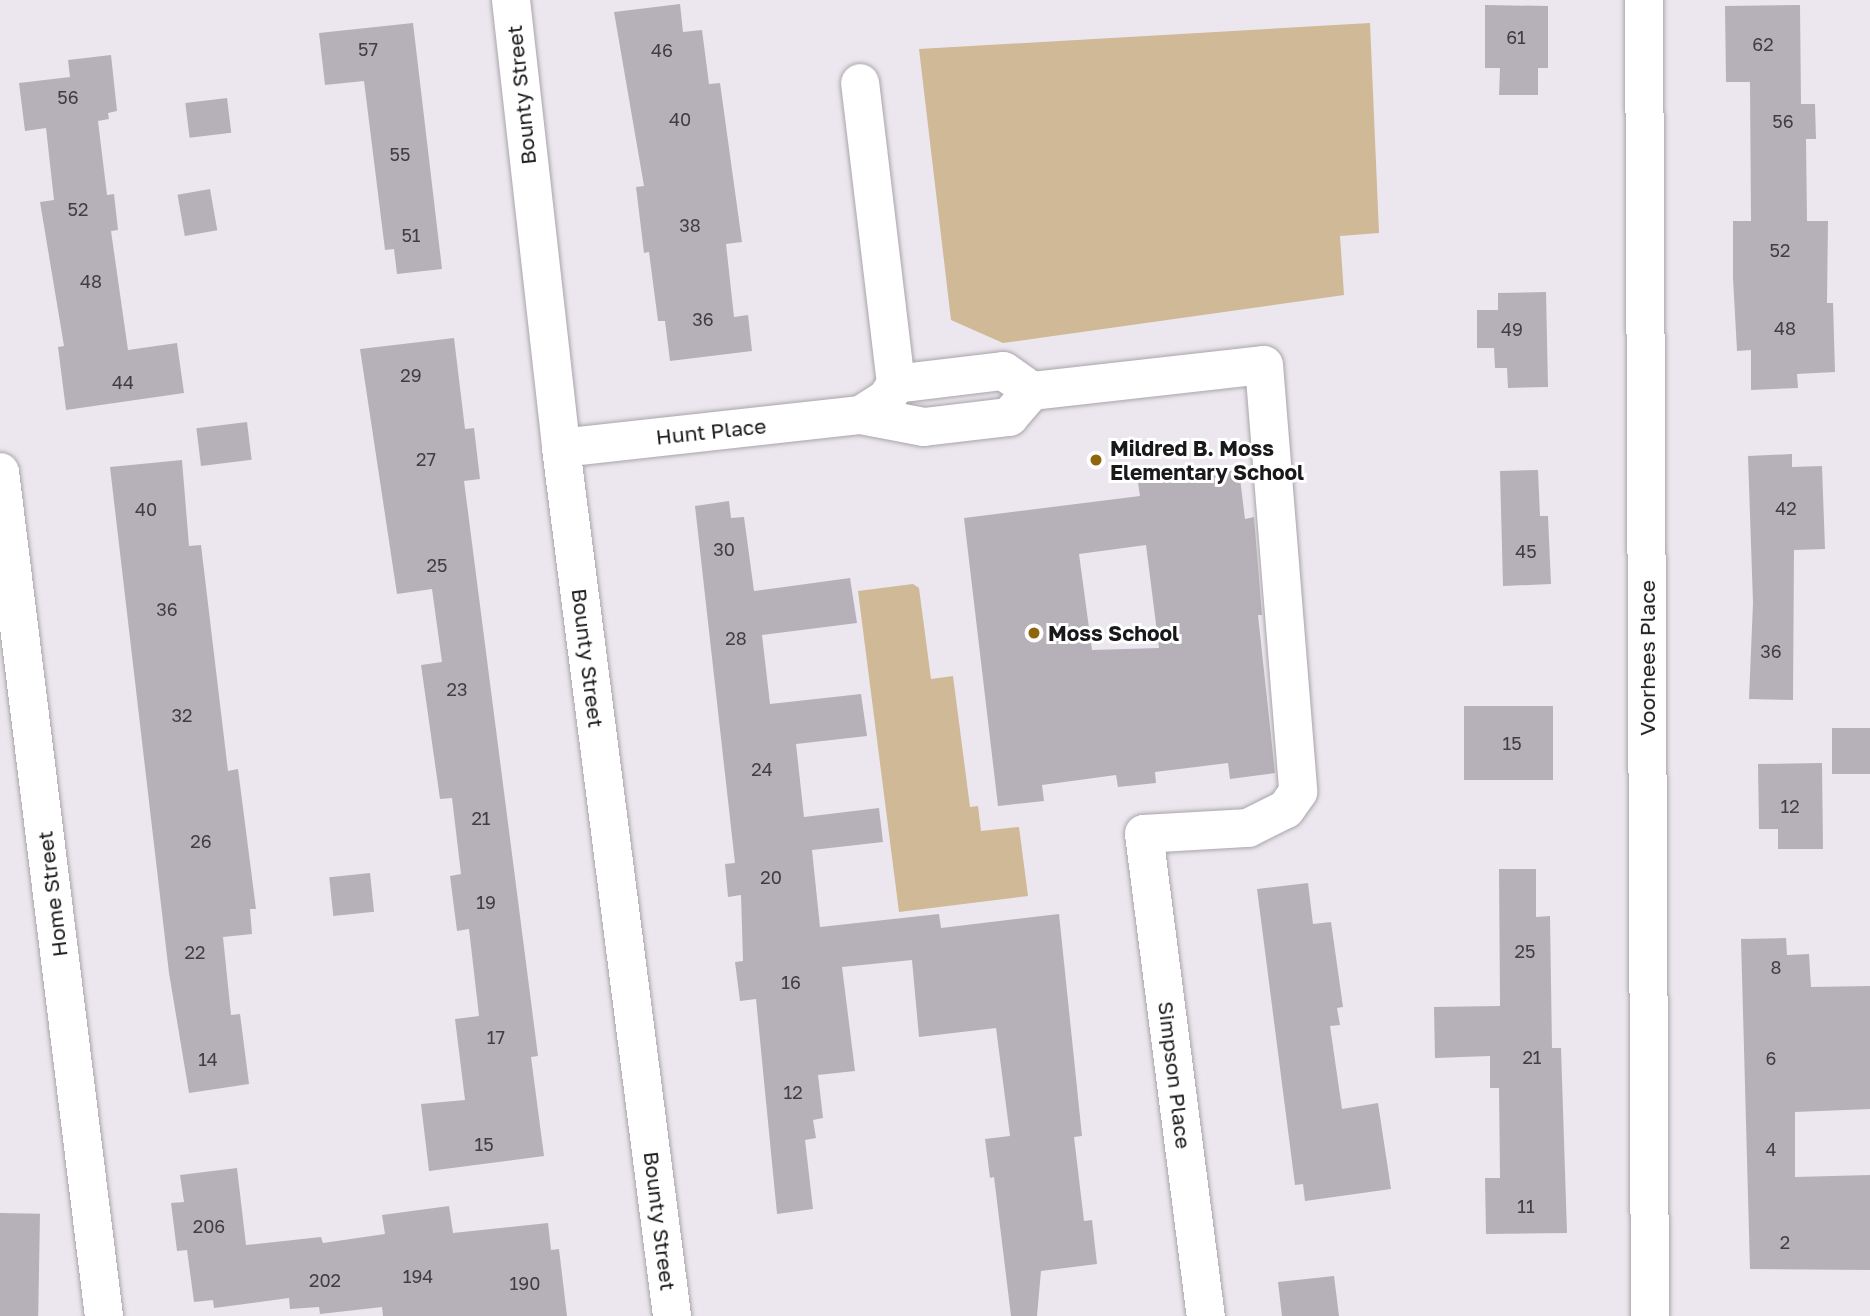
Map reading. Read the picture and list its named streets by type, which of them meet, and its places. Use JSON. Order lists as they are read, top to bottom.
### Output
{
  "streets": {
    "street": [
      "Bounty Street",
      "Hunt Place",
      "Voorhees Place",
      "Home Street",
      "Simpson Place"
    ]
  },
  "crossings": [
    ["Bounty Street", "Hunt Place"]
  ],
  "places": ["Mildred B. Moss Elementary School", "Moss School"],
  "house_numbers": [
    "61",
    "62",
    "57",
    "46",
    "56",
    "40",
    "56",
    "55",
    "52",
    "38",
    "51",
    "52",
    "48",
    "36",
    "48",
    "49",
    "29",
    "44",
    "27",
    "42",
    "40",
    "30",
    "45",
    "25",
    "36",
    "28",
    "36",
    "23",
    "32",
    "15",
    "24",
    "12",
    "21",
    "26",
    "20",
    "19",
    "25",
    "22",
    "8",
    "16",
    "17",
    "21",
    "6",
    "14",
    "12",
    "15",
    "4",
    "11",
    "206",
    "2",
    "194",
    "202",
    "190"
  ]
}
